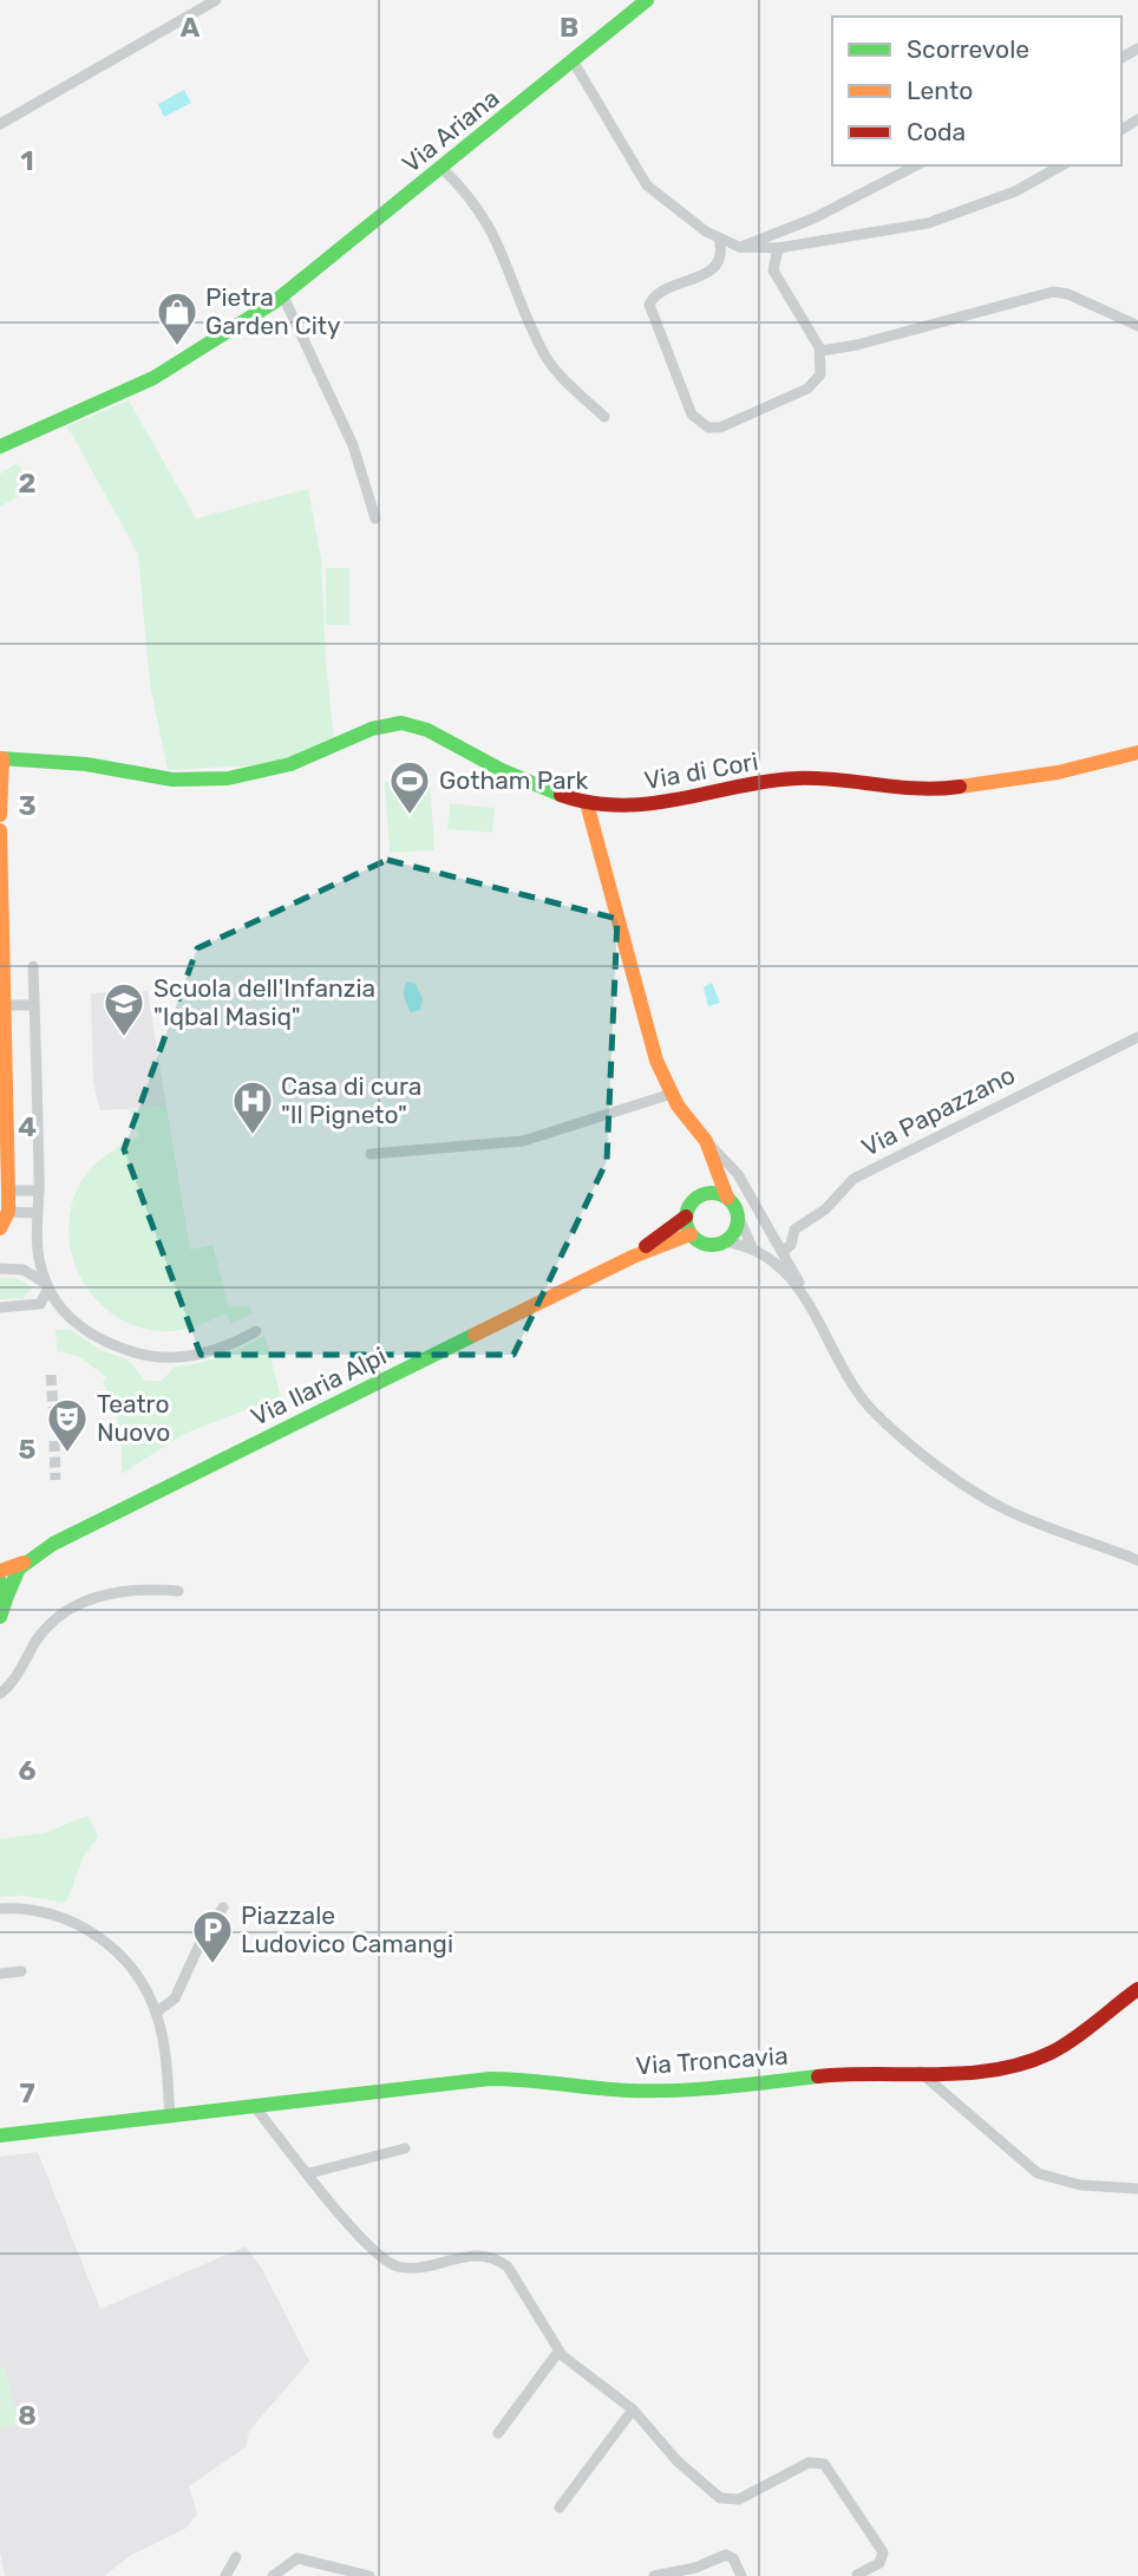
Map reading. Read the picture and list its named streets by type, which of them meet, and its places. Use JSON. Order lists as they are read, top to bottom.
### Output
{
  "streets": {
    "street": [
      "Via Ariana",
      "Via di Cori",
      "Via Papazzano",
      "Via Ilaria Alpi",
      "Via Troncavia"
    ]
  },
  "places": {
    "shop": ["Pietra Garden City"],
    "sports": ["Gotham Park"],
    "school or university": ["Scuola dell'Infanzia \"Iqbal Masiq\""],
    "hospital": ["Casa di cura \"Il Pigneto\""],
    "theatre": ["Teatro Nuovo"],
    "parking": ["Piazzale Ludovico Camangi"]
  },
  "legend": ["Scorrevole", "Lento", "Coda"],
  "grid": {
    "columns": ["A", "B"],
    "rows": [
      "1",
      "2",
      "3",
      "4",
      "5",
      "6",
      "7",
      "8"
    ]
  }
}
